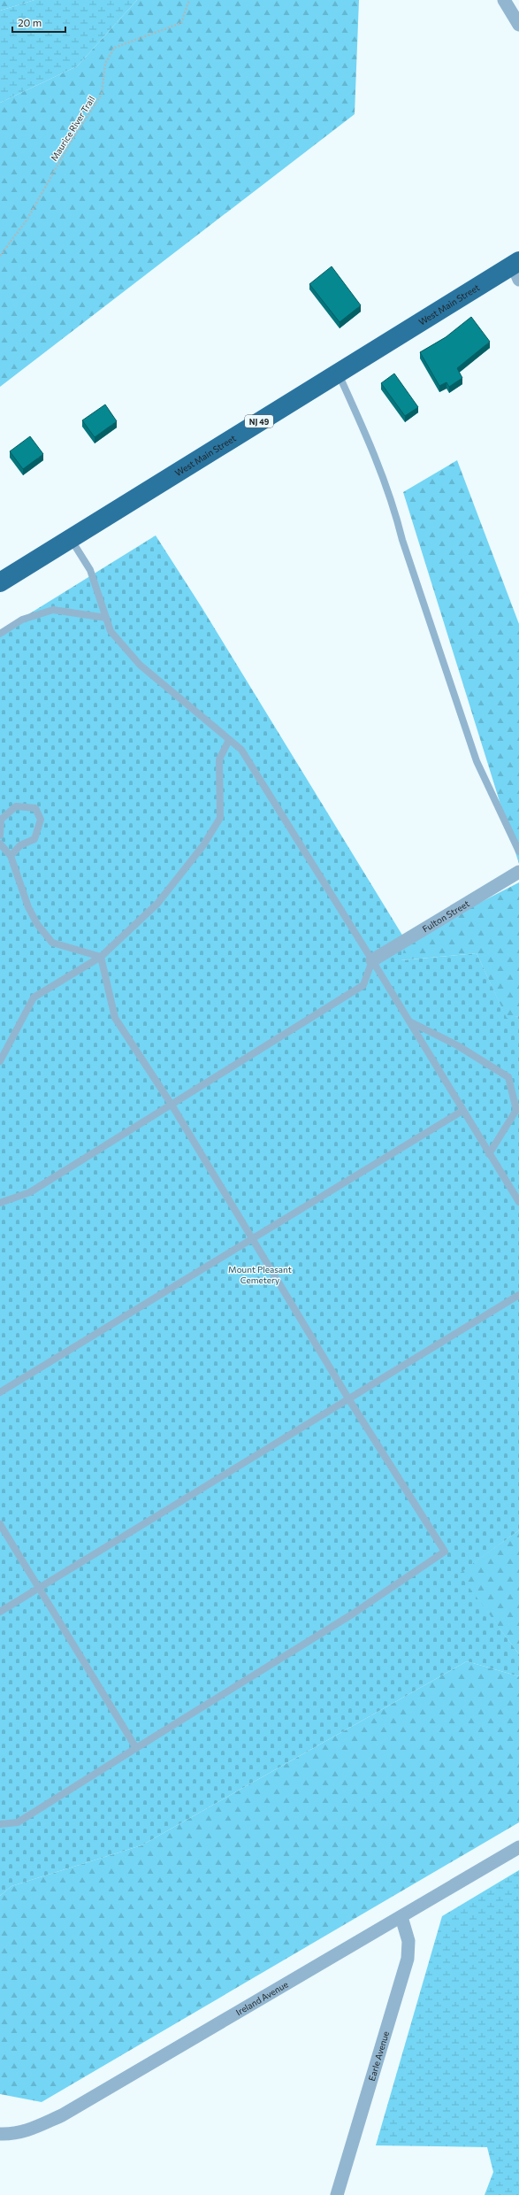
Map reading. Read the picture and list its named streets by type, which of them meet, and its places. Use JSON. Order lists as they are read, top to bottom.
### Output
{
  "streets": {
    "highway": ["West Main Street", "NJ 49"],
    "street": ["Fulton Street", "Ireland Avenue", "Earle Avenue"],
    "path": ["Maurice River Trail"]
  },
  "crossings": [
    ["Ireland Avenue", "Earle Avenue"]
  ],
  "parks": ["Mount Pleasant Cemetery"],
  "scale_bar": "20 m"
}
